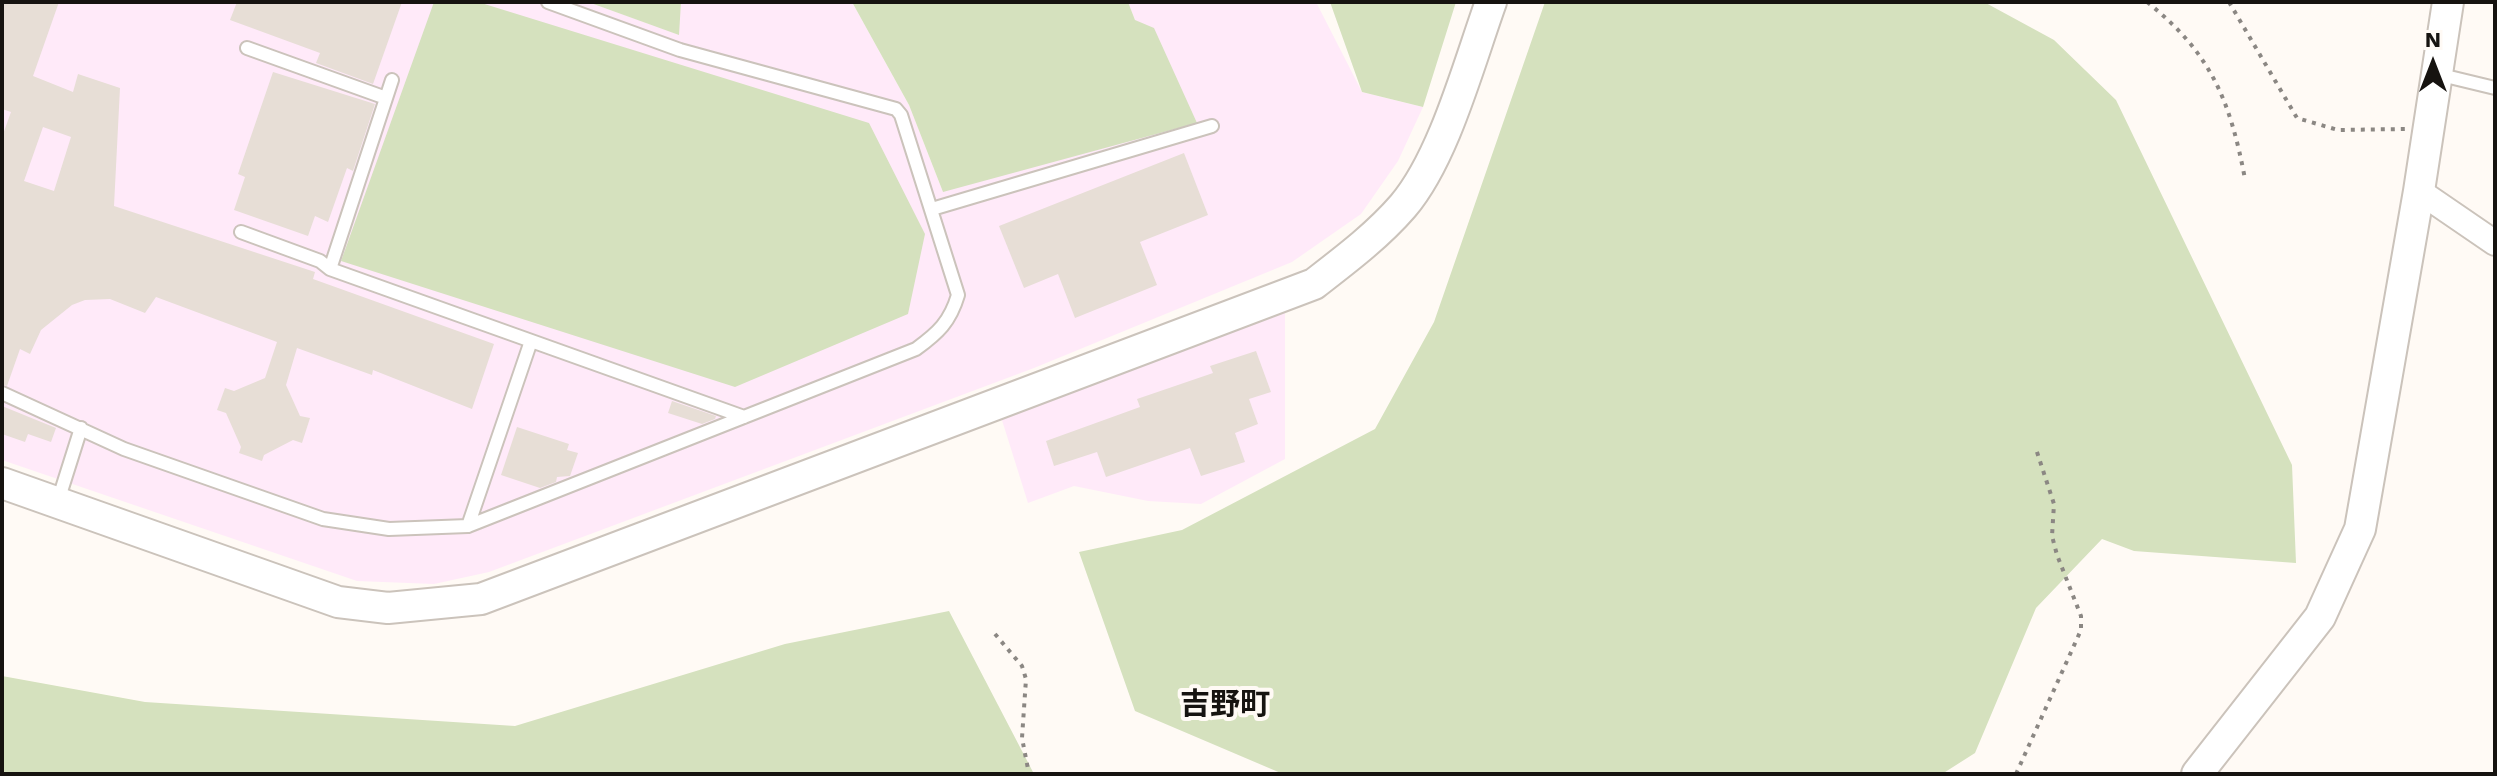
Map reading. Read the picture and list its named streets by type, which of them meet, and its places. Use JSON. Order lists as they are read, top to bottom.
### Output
{
  "districts": ["吉野町"],
  "north": "top"
}
